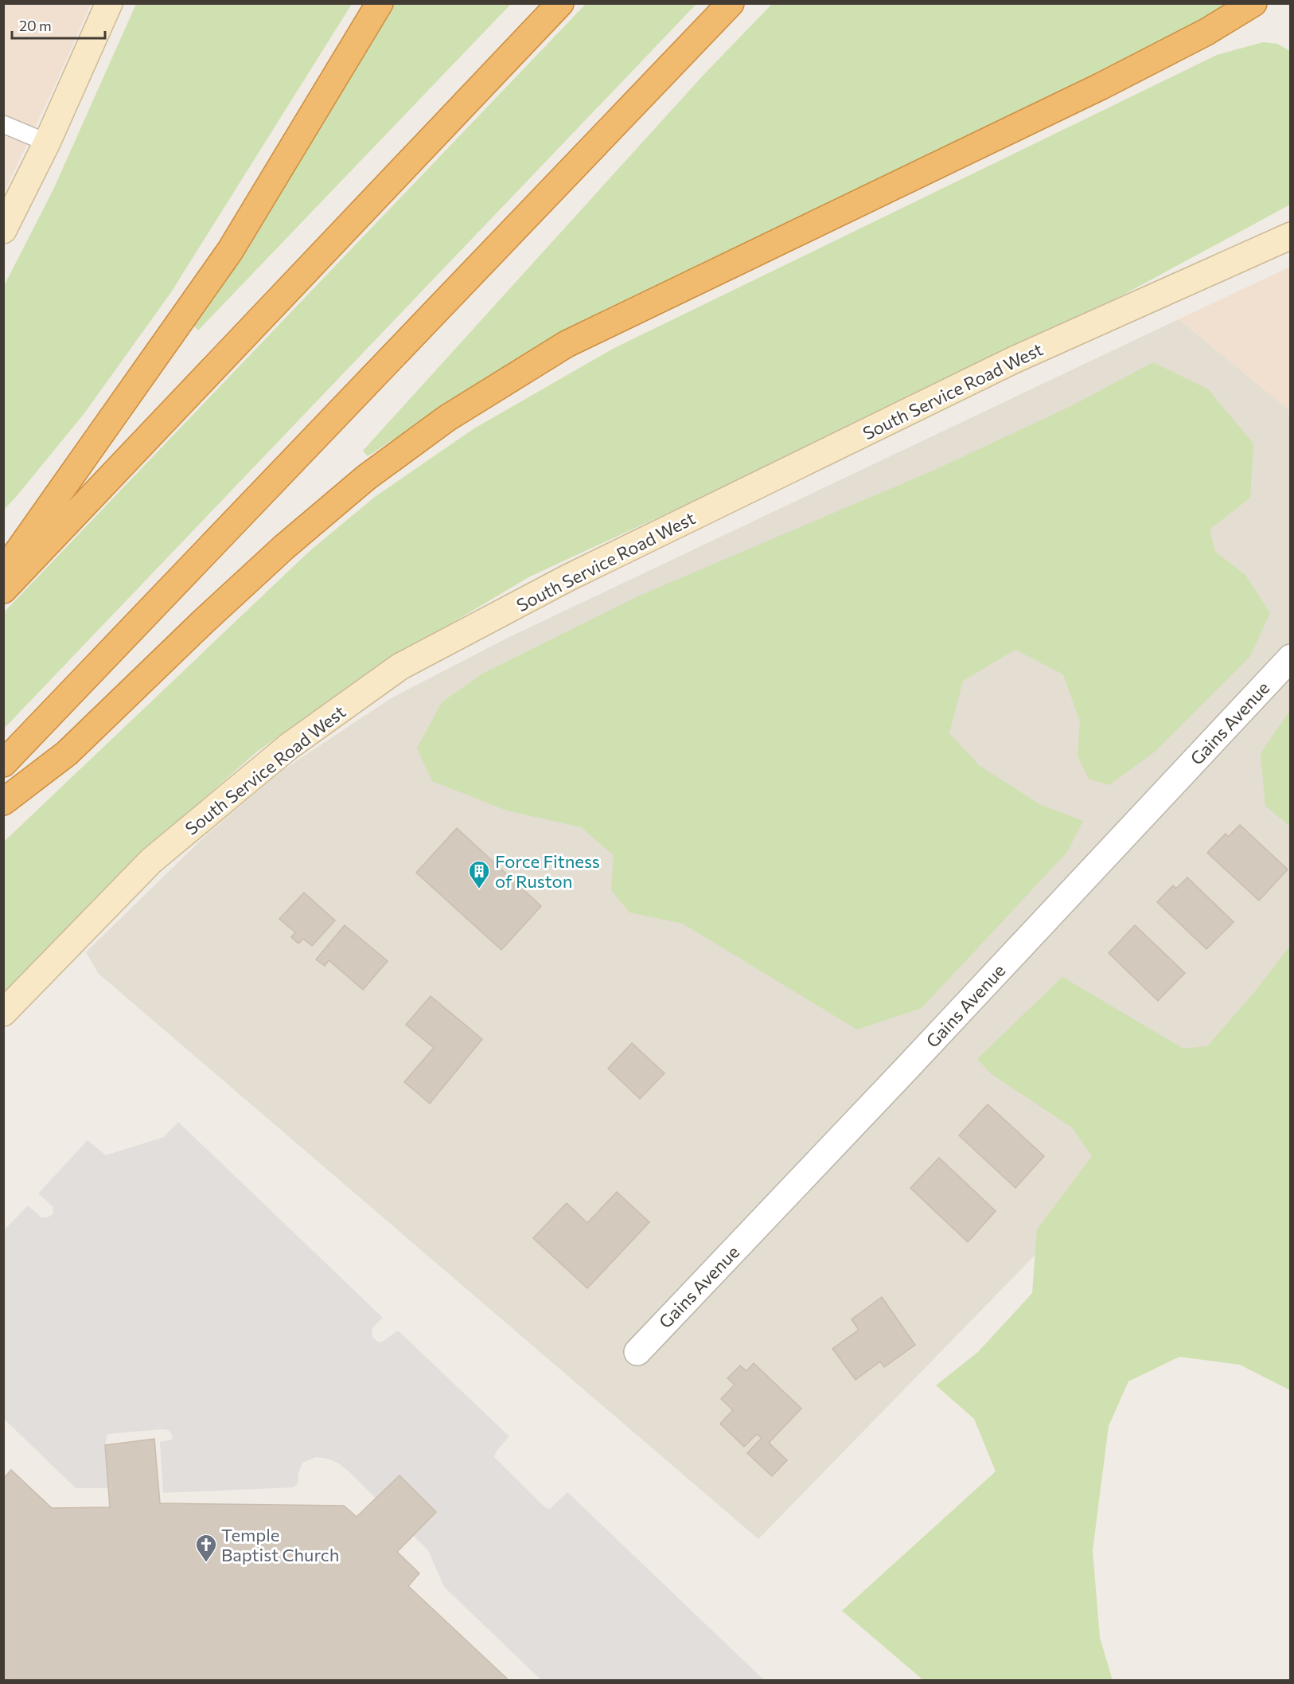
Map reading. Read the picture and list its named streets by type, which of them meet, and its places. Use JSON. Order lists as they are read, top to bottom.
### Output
{
  "streets": {
    "main road": ["South Service Road West"],
    "street": ["Gains Avenue"]
  },
  "places": {
    "building": ["Force Fitness of Ruston"],
    "church": ["Temple Baptist Church"]
  },
  "scale_bar": "20 m"
}
